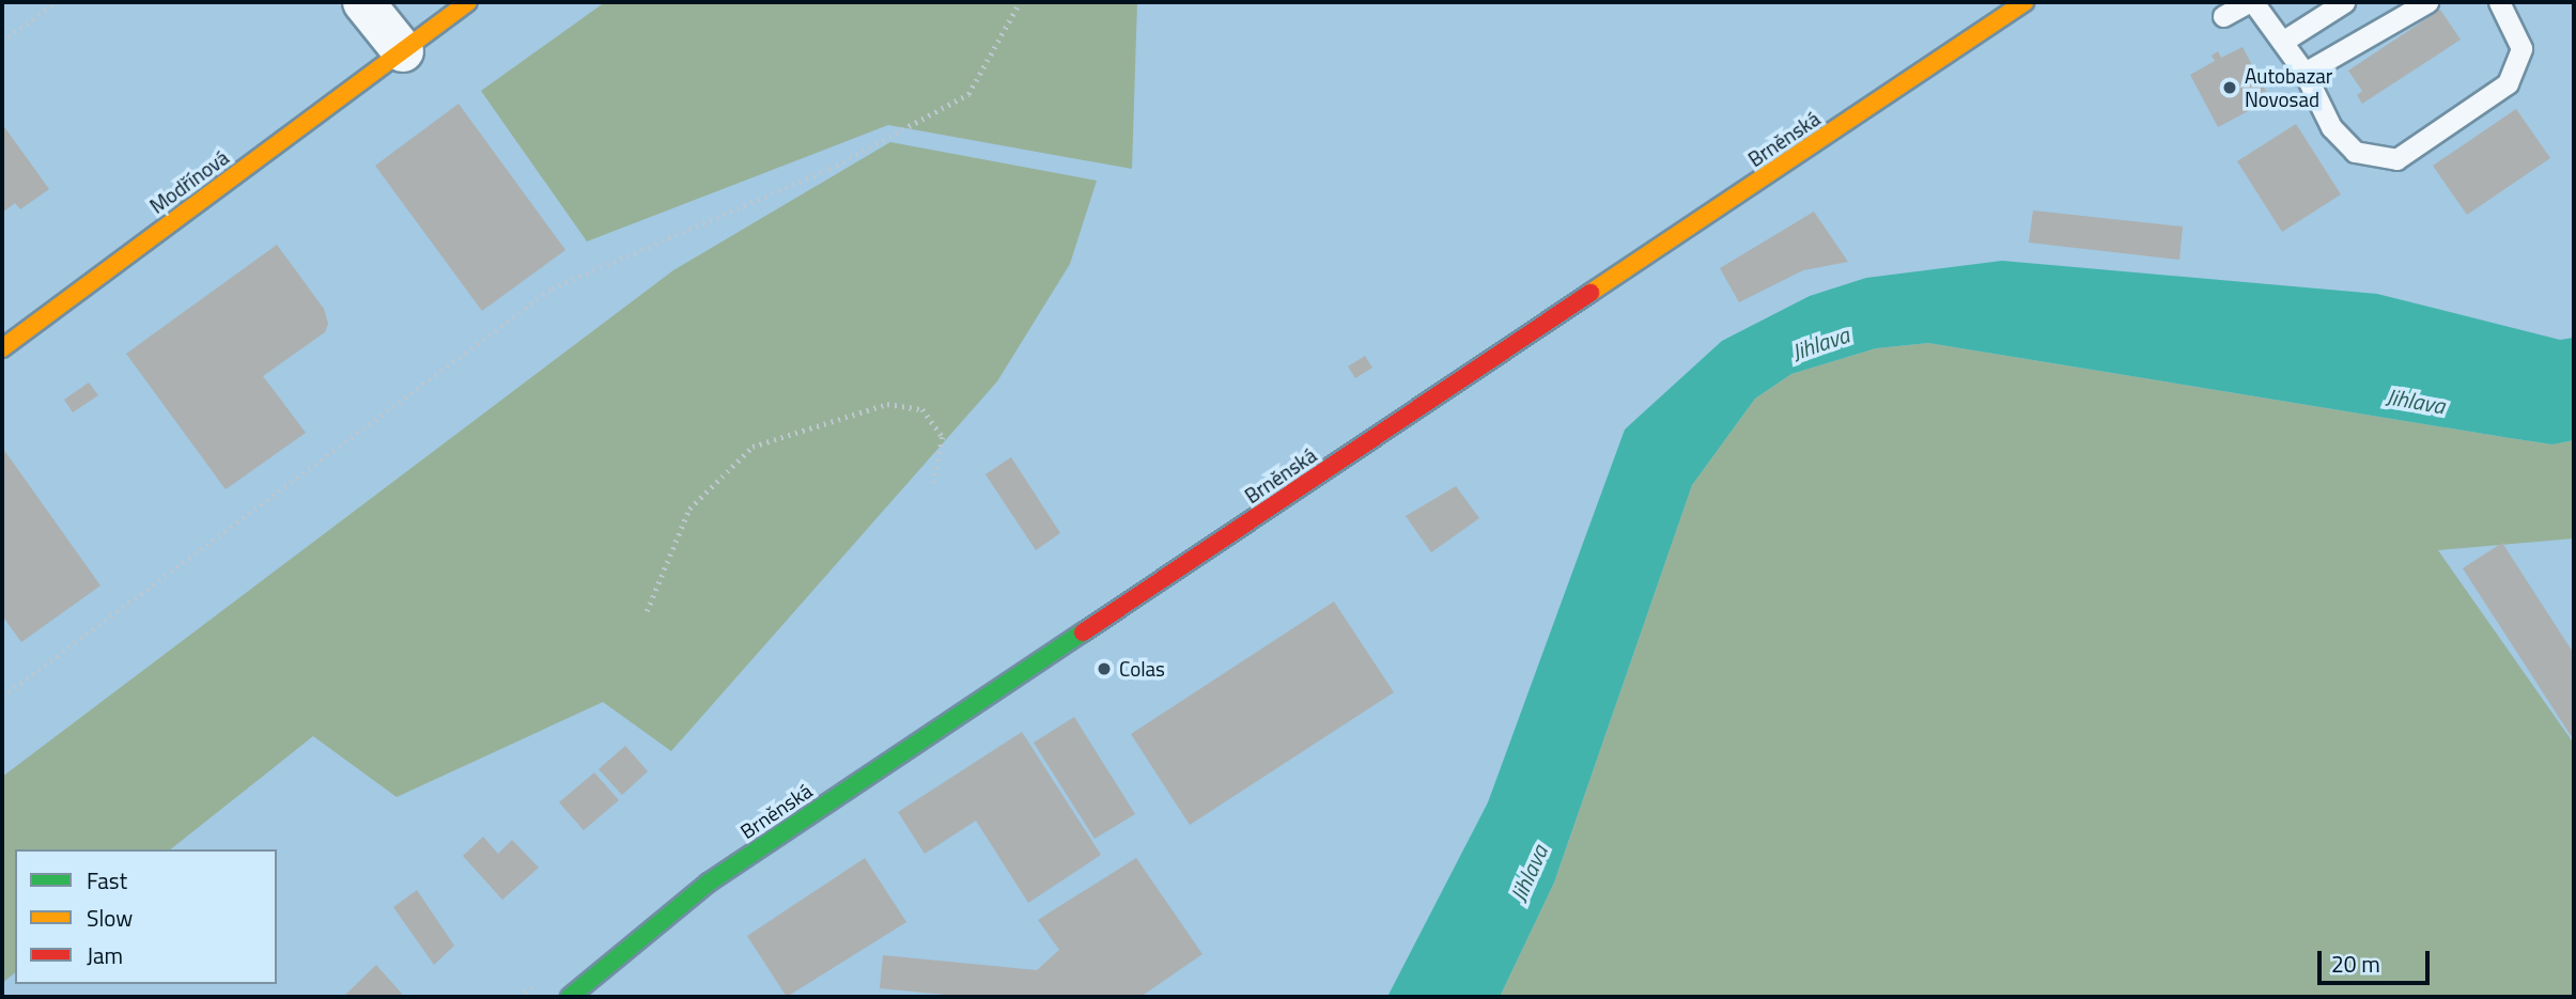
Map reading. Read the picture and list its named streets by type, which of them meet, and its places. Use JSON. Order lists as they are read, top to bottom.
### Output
{
  "streets": {
    "main road": ["Brněnská", "Modřínová"]
  },
  "water": ["Jihlava"],
  "places": ["Autobazar Novosad", "Colas"],
  "legend": ["Fast", "Slow", "Jam"],
  "scale_bar": "20 m"
}
